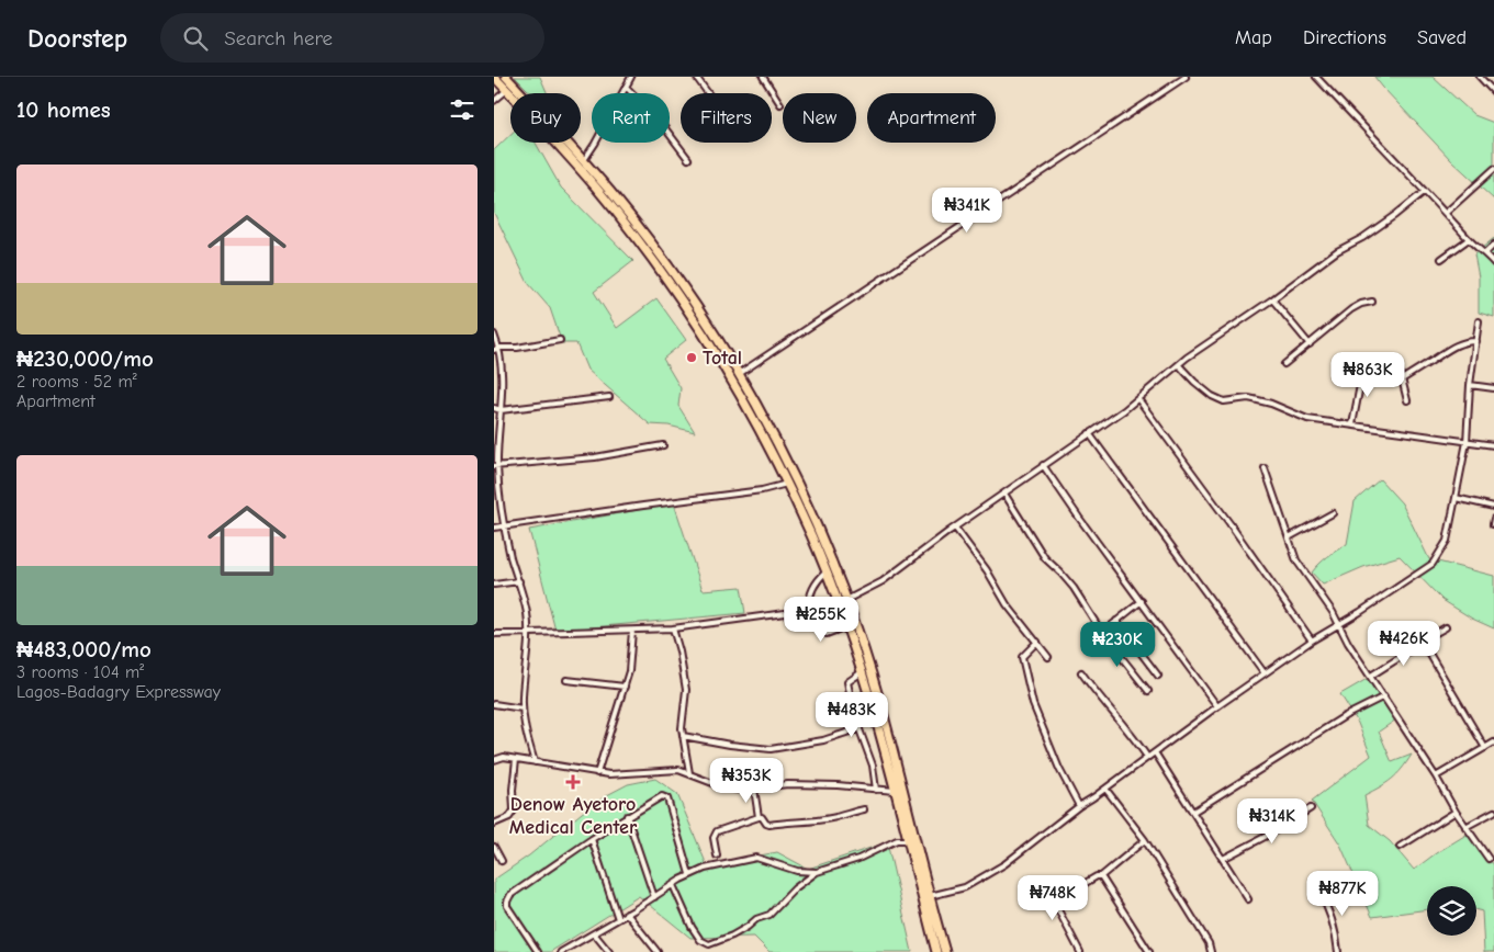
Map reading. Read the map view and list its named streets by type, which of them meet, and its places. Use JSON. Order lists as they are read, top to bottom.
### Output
{
  "places": {
    "other": ["Total"],
    "health": ["Denow Ayetoro Medical Center"]
  },
  "page": {
    "header": "Doorstep",
    "search": "Search here",
    "nav": ["Map", "Directions", "Saved"],
    "heading": "10 homes",
    "chip": [
      "Buy",
      "Rent",
      "Filters",
      "New",
      "Apartment"
    ],
    "list": [
      {
        "name": "₦230,000/mo",
        "note": "2 rooms · 52 m² · Apartment"
      },
      {
        "name": "₦483,000/mo",
        "note": "3 rooms · 104 m² · Lagos-Badagry Expressway"
      }
    ],
    "price": [
      "₦341K",
      "₦863K",
      "₦255K",
      "₦426K",
      "₦230K",
      "₦483K",
      "₦353K",
      "₦314K",
      "₦877K",
      "₦748K"
    ]
  }
}
